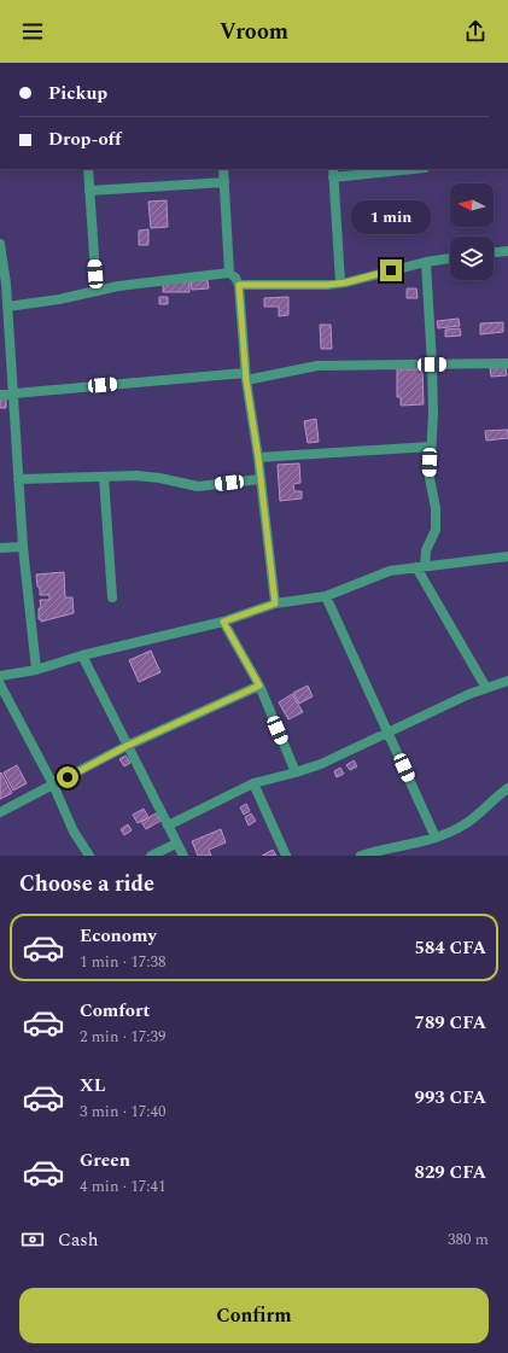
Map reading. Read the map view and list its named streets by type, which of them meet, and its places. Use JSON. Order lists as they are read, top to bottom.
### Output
{
  "north": "left",
  "page": {
    "header": "Vroom",
    "banner": ["Pickup", "Drop-off"],
    "bubble": "1 min",
    "heading": "Choose a ride",
    "list": [
      {
        "name": "Economy",
        "note": "1 min · 17:38",
        "value": "584 CFA"
      },
      {
        "name": "Comfort",
        "note": "2 min · 17:39",
        "value": "789 CFA"
      },
      {
        "name": "XL",
        "note": "3 min · 17:40",
        "value": "993 CFA"
      },
      {
        "name": "Green",
        "note": "4 min · 17:41",
        "value": "829 CFA"
      }
    ],
    "pay": ["Cash", "380 m"],
    "buttons": "Confirm"
  }
}
